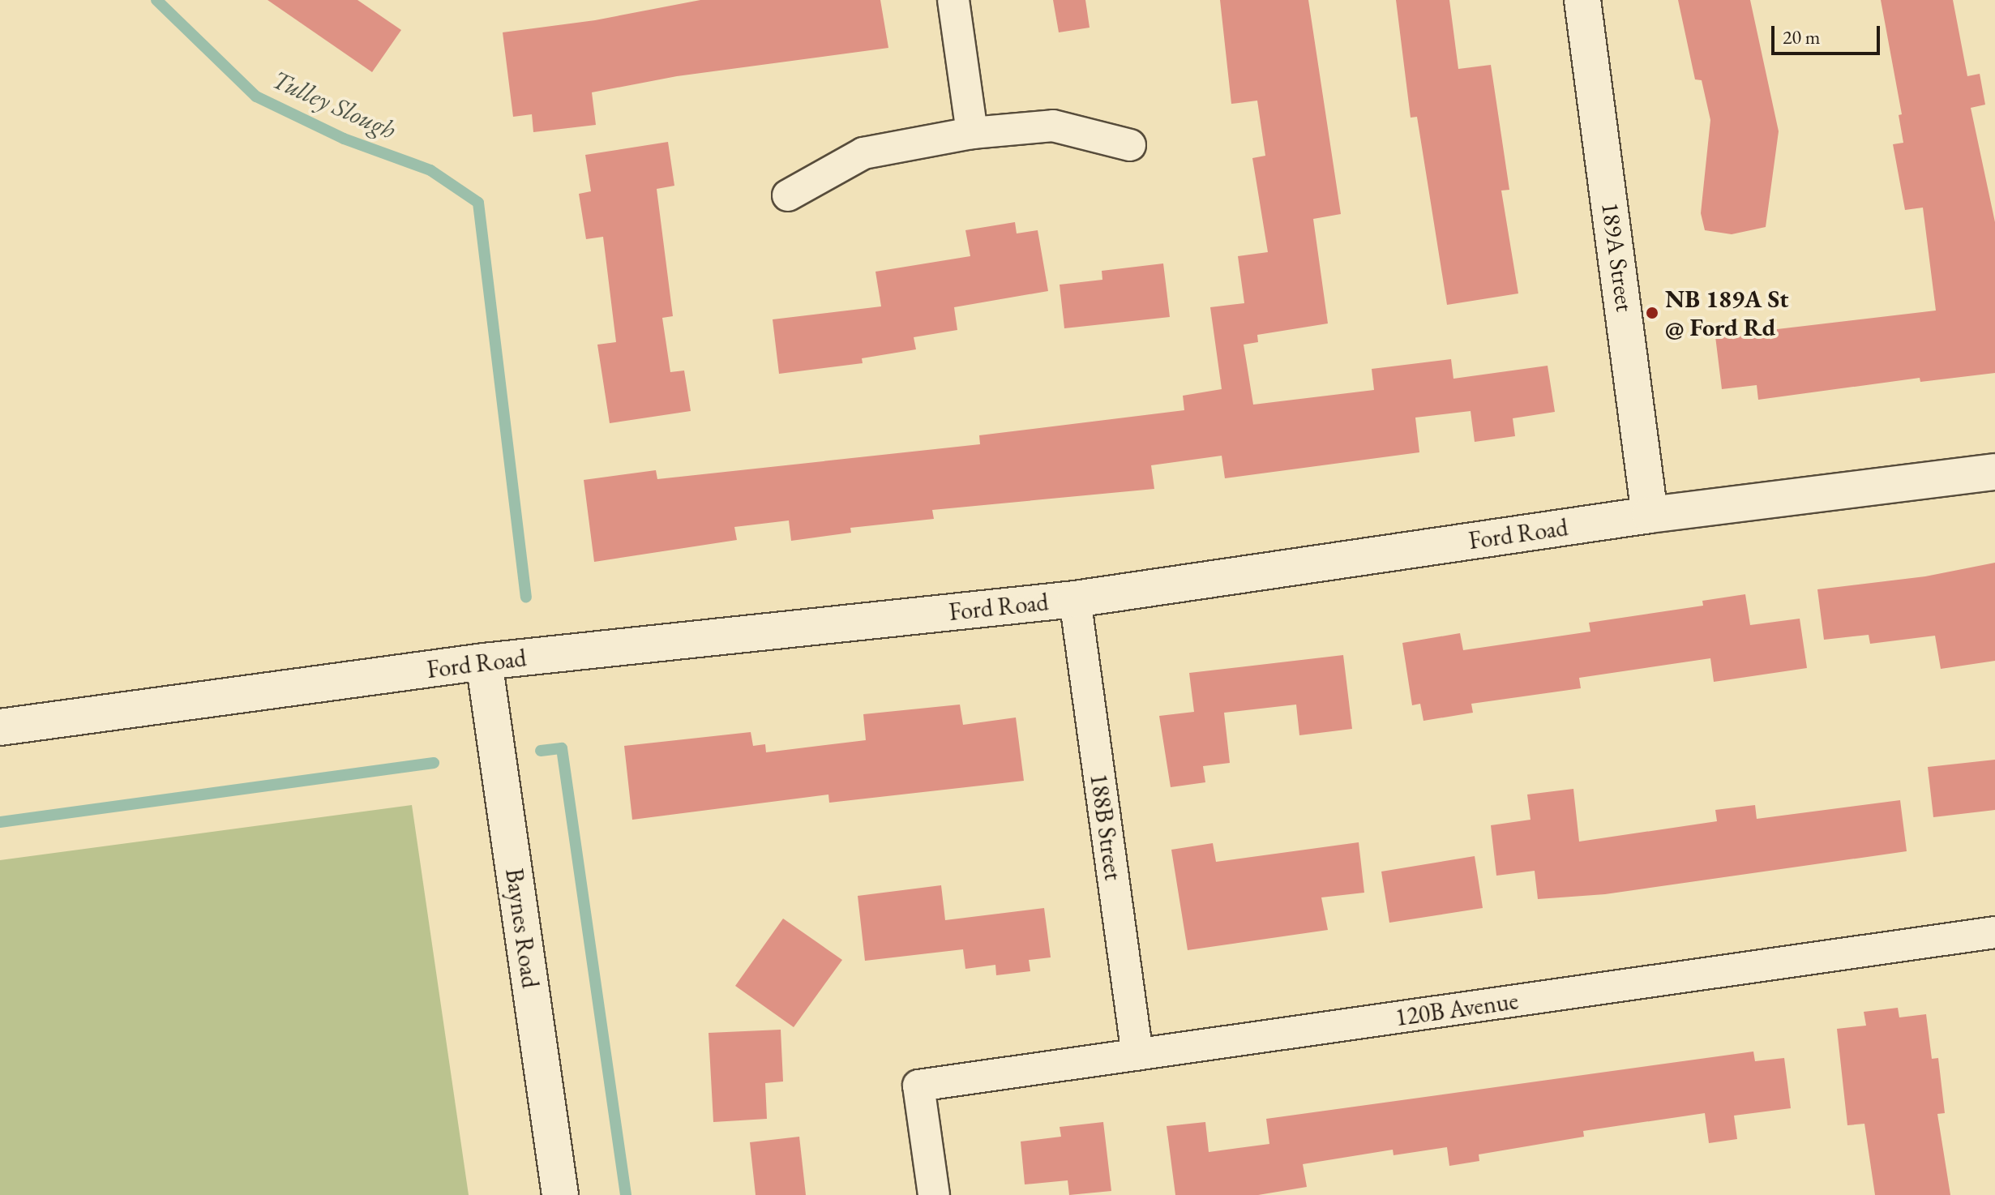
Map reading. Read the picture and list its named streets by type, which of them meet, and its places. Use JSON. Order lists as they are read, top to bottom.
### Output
{
  "streets": {
    "main road": ["189A Street", "Ford Road", "Baynes Road"],
    "street": ["188B Street", "120B Avenue"]
  },
  "crossings": [
    ["189A Street", "Ford Road"],
    ["Ford Road", "188B Street"],
    ["Ford Road", "Baynes Road"],
    ["188B Street", "120B Avenue"]
  ],
  "water": ["Tulley Slough"],
  "places": ["NB 189A St @ Ford Rd"],
  "scale_bar": "20 m"
}
